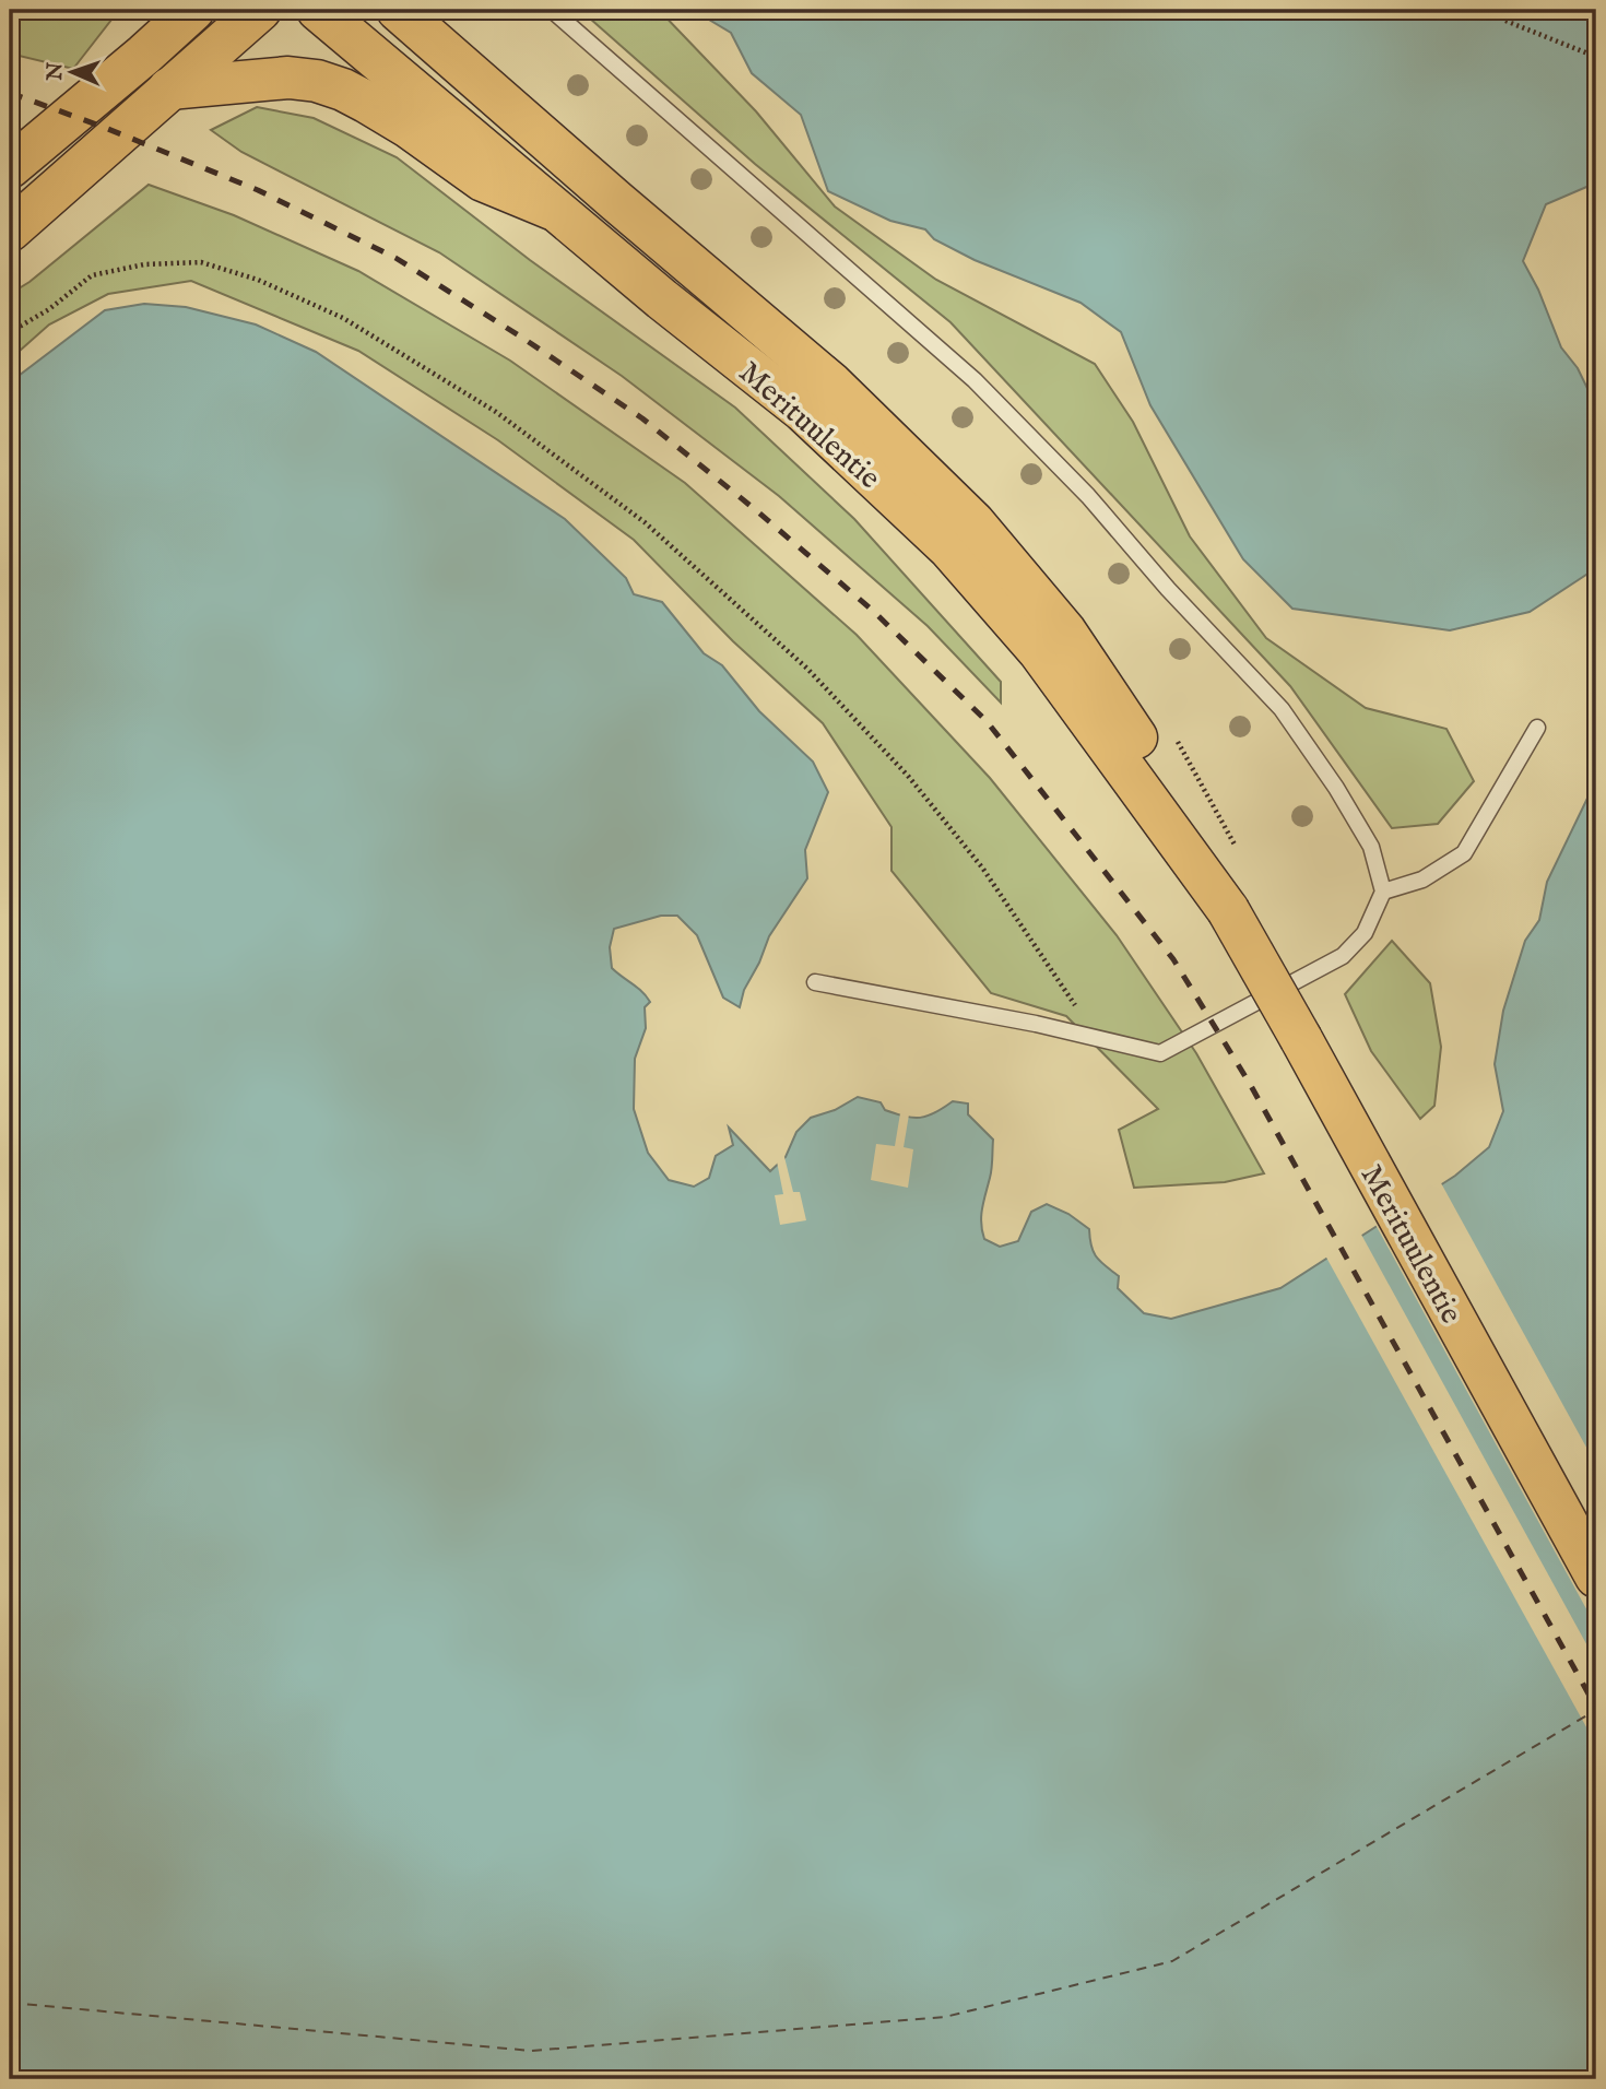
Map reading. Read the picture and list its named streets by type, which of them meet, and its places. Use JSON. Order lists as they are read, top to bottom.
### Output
{
  "streets": {
    "main road": ["Merituulentie"]
  },
  "north": "left"
}
